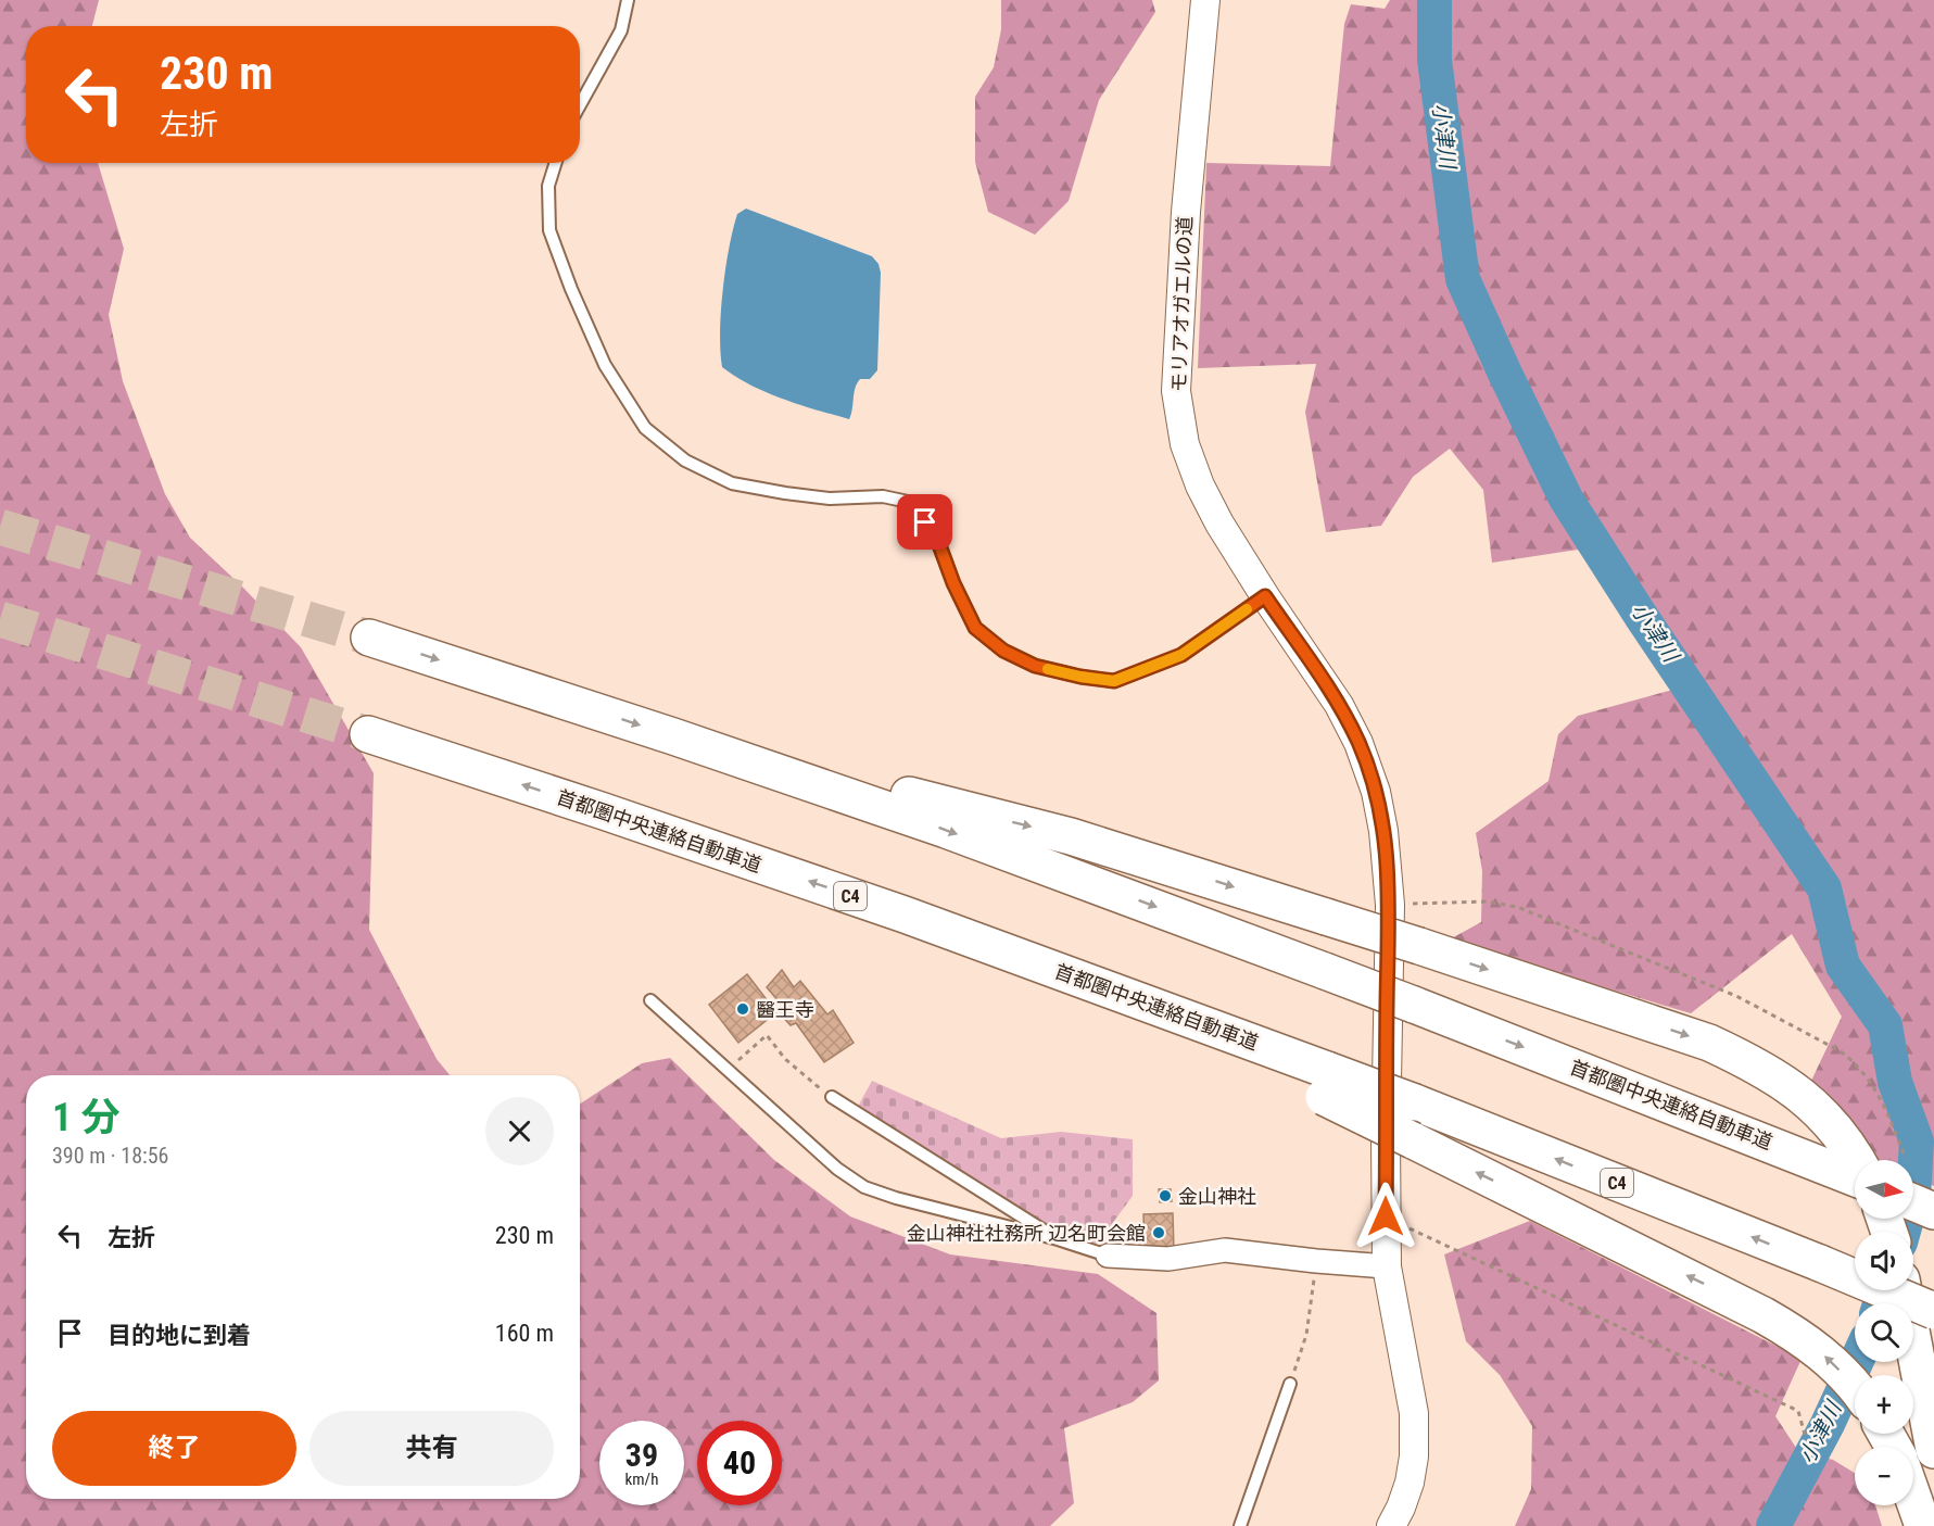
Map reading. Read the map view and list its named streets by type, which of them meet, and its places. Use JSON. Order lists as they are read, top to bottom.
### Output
{
  "streets": {
    "highway": ["首都圏中央連絡自動車道", "C4"],
    "street": ["モリアオガエルの道"]
  },
  "water": ["小津川"],
  "places": ["醫王寺", "金山神社", "金山神社社務所 辺名町会館"],
  "north": "right",
  "page": {
    "turn": ["230 m", "左折"],
    "heading": ["1 分", "390 m · 18:56"],
    "map_buttons": ["+", "−"],
    "list": [
      {
        "name": "左折",
        "value": "230 m"
      },
      {
        "name": "目的地に到着",
        "value": "160 m"
      }
    ],
    "buttons": ["終了", "共有"],
    "speed": "39 km/h",
    "limit": "40"
  }
}
